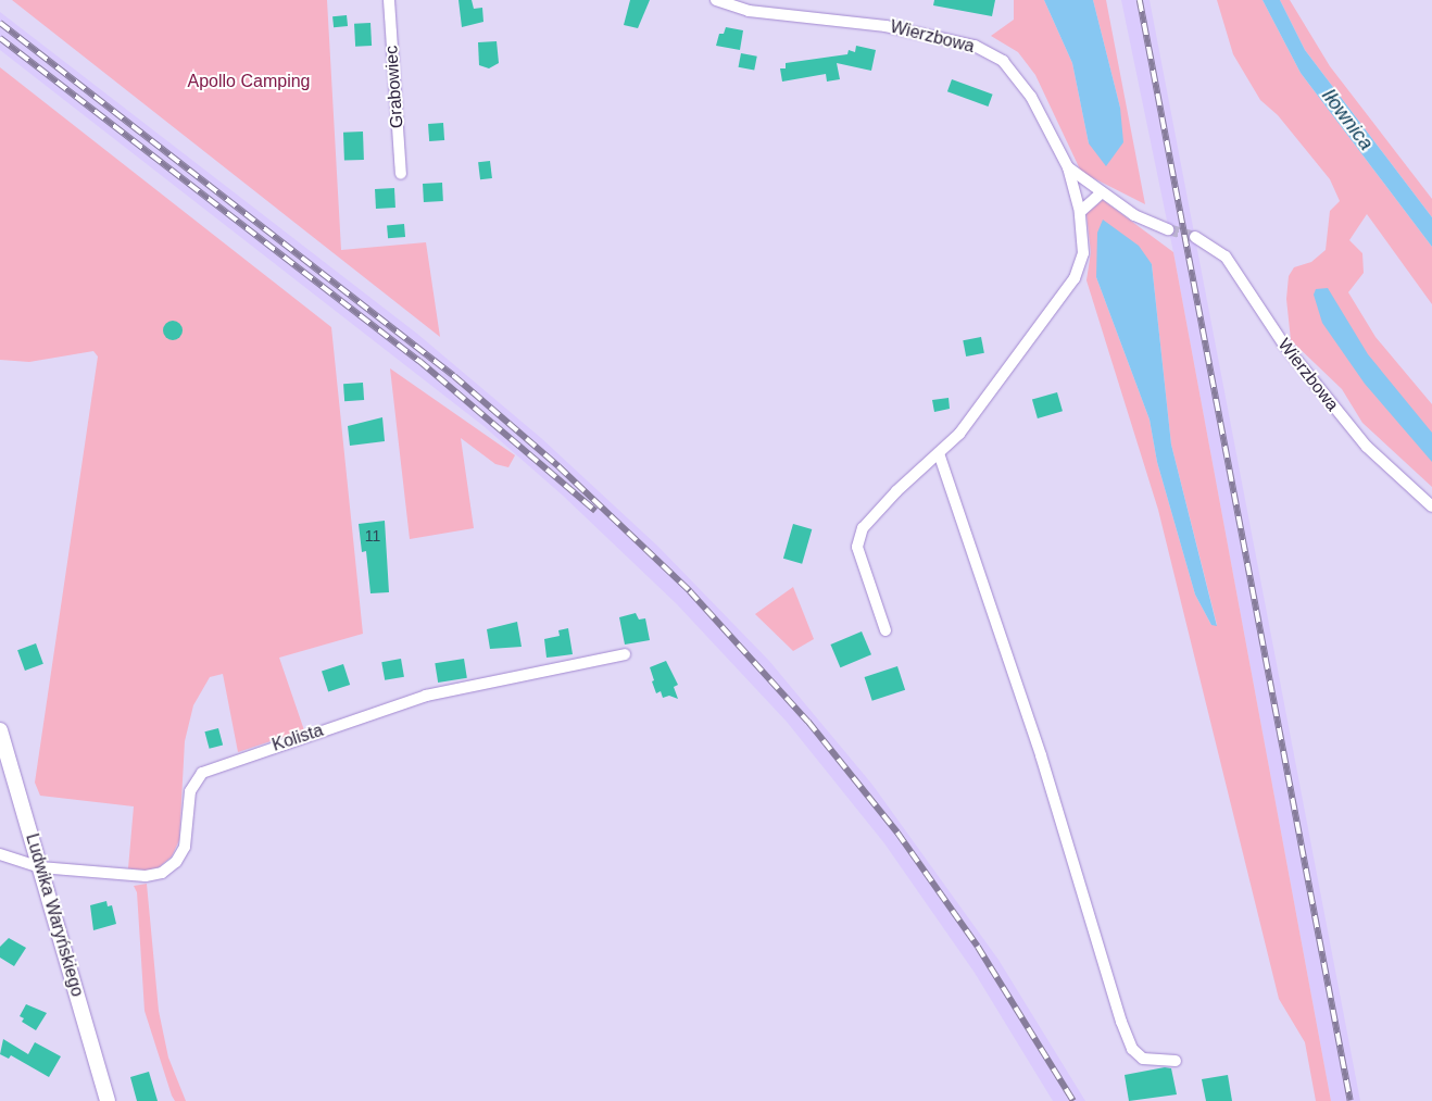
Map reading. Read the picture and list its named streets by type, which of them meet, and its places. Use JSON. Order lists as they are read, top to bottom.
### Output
{
  "streets": {
    "street": [
      "Wierzbowa",
      "Grabowiec",
      "Kolista",
      "Ludwika Waryńskiego"
    ]
  },
  "crossings": [
    ["Kolista", "Ludwika Waryńskiego"]
  ],
  "water": ["Iłownica"],
  "parks": ["Apollo Camping"],
  "house_numbers": ["11"]
}
